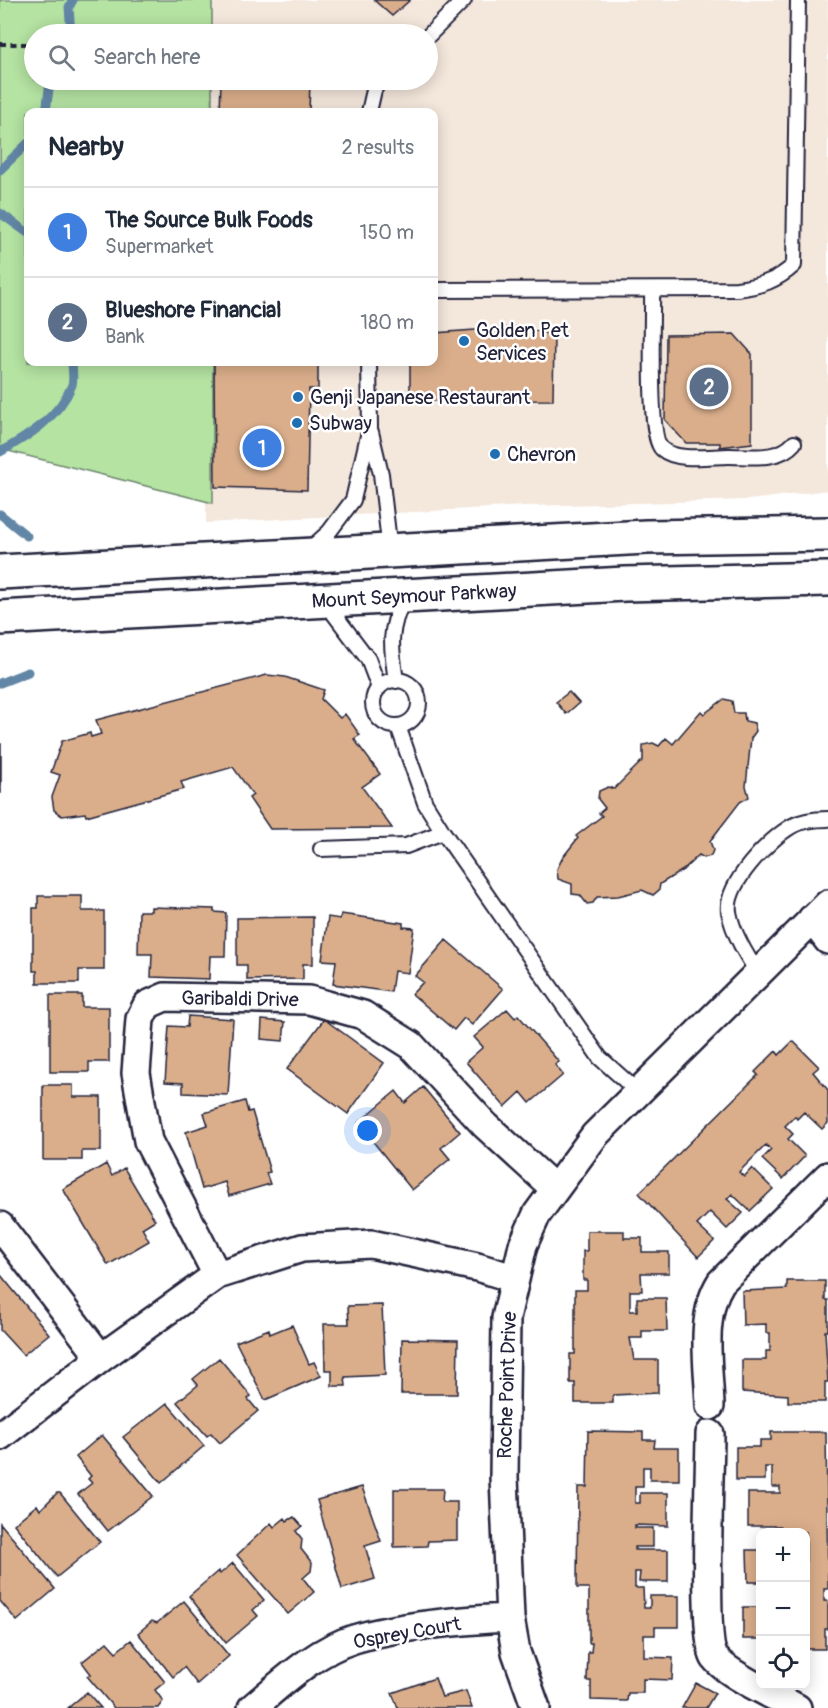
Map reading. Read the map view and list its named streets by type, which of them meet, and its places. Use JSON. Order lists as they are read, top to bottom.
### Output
{
  "streets": {
    "main road": ["Mount Seymour Parkway"],
    "street": ["Garibaldi Drive", "Roche Point Drive", "Osprey Court"]
  },
  "crossings": [
    ["Garibaldi Drive", "Roche Point Drive"],
    ["Roche Point Drive", "Osprey Court"]
  ],
  "places": [
    "Golden Pet Services",
    "Genji Japanese Restaurant",
    "Subway",
    "Chevron"
  ],
  "page": {
    "search": "Search here",
    "heading": ["Nearby", "2 results"],
    "list": [
      {
        "mark": "1",
        "name": "The Source Bulk Foods",
        "note": "Supermarket",
        "value": "150 m"
      },
      {
        "mark": "2",
        "name": "Blueshore Financial",
        "note": "Bank",
        "value": "180 m"
      }
    ],
    "pins": ["2", "1"],
    "map_buttons": ["+", "−"]
  }
}
